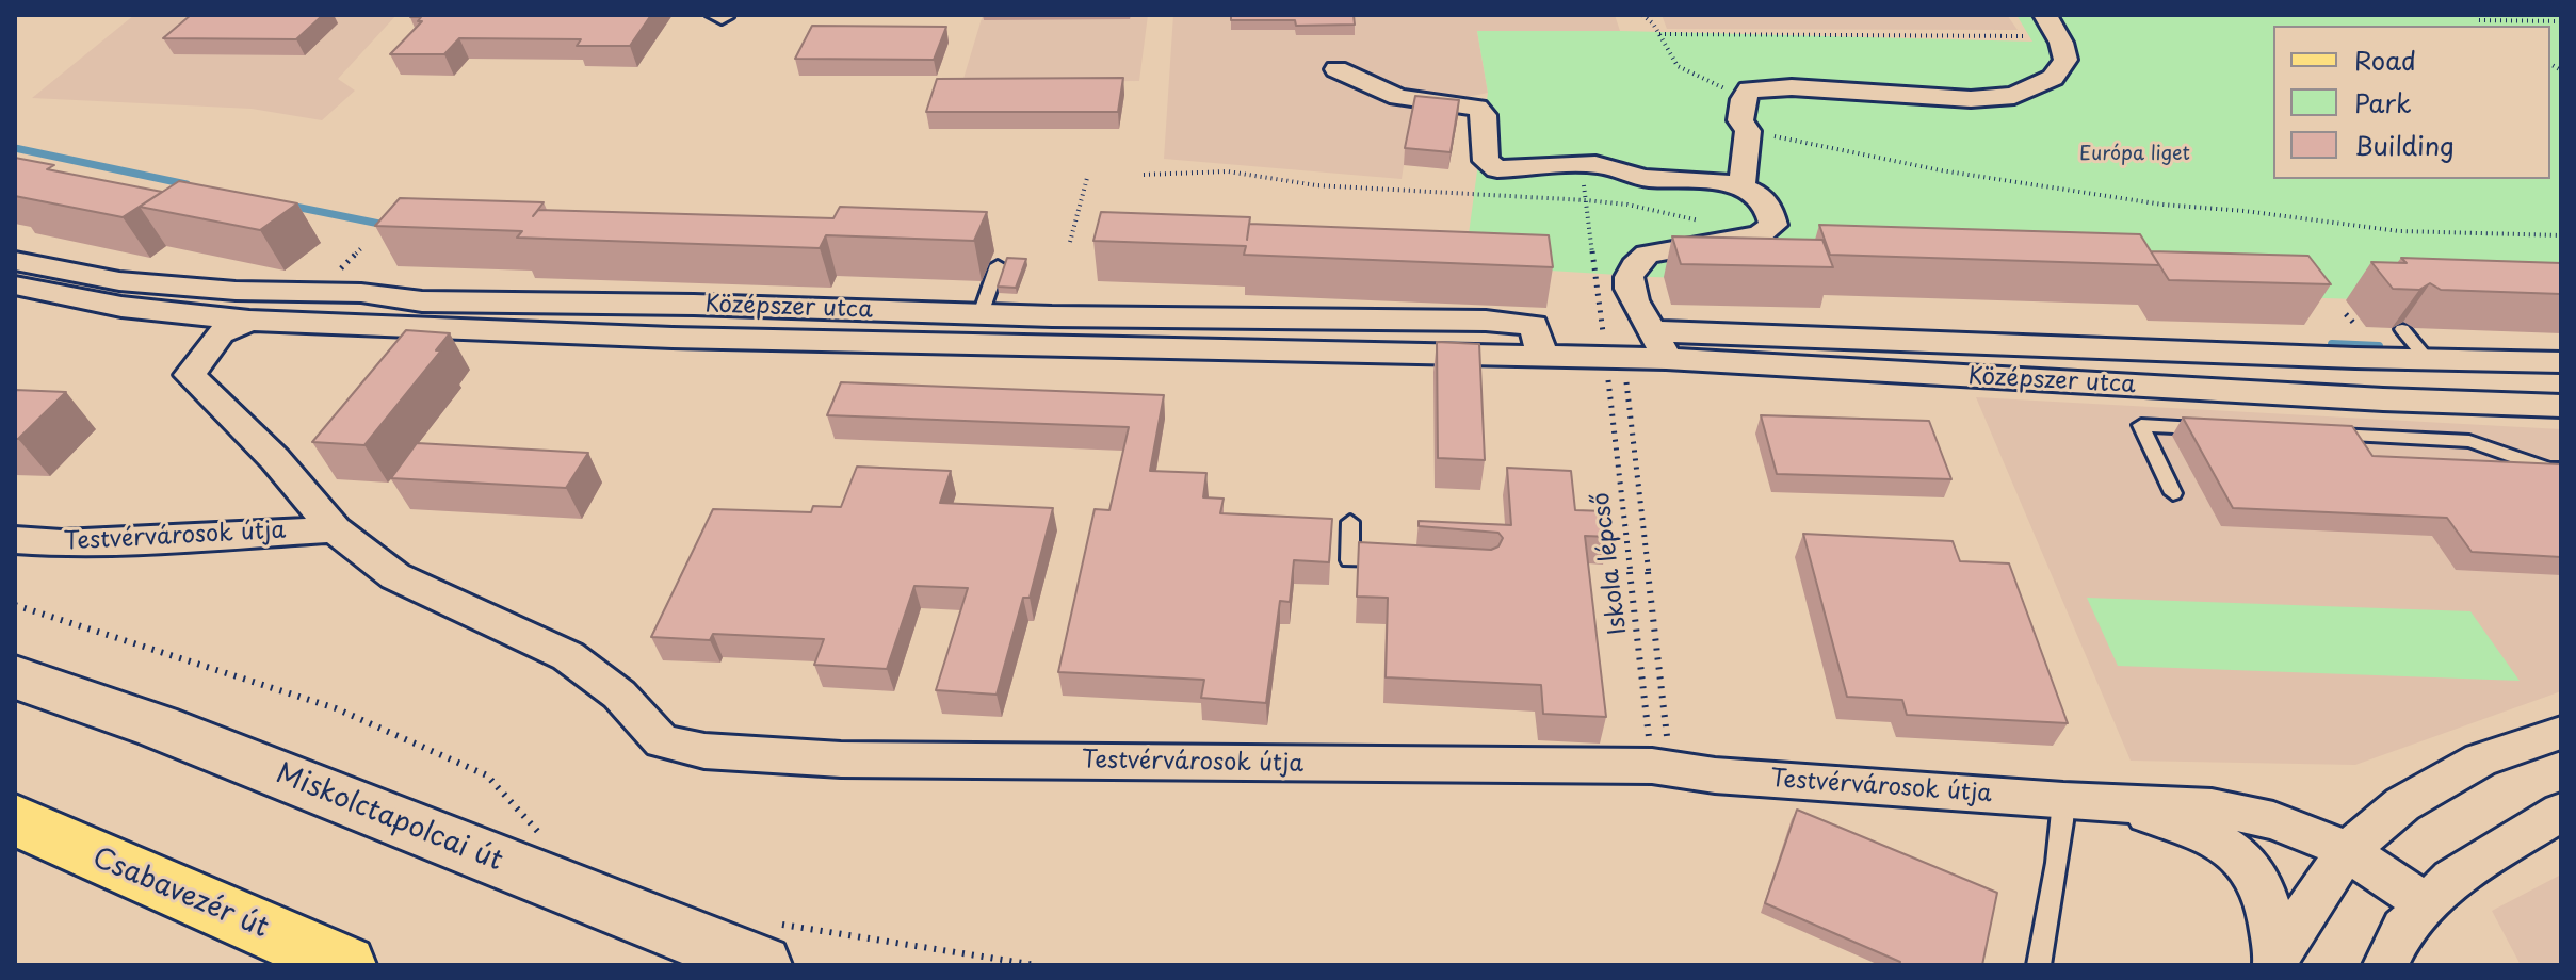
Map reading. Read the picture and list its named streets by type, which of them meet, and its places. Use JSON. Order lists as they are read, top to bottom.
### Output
{
  "streets": {
    "main road": ["Csabavezér út"],
    "street": ["Középszer utca", "Testvérvárosok útja", "Miskolctapolcai út"],
    "path": ["Iskola lépcső"]
  },
  "crossings": [
    ["Középszer utca", "Testvérvárosok útja"],
    ["Középszer utca", "Iskola lépcső"],
    ["Testvérvárosok útja", "Iskola lépcső"]
  ],
  "parks": ["Európa liget"],
  "legend": ["Road", "Park", "Building"]
}
